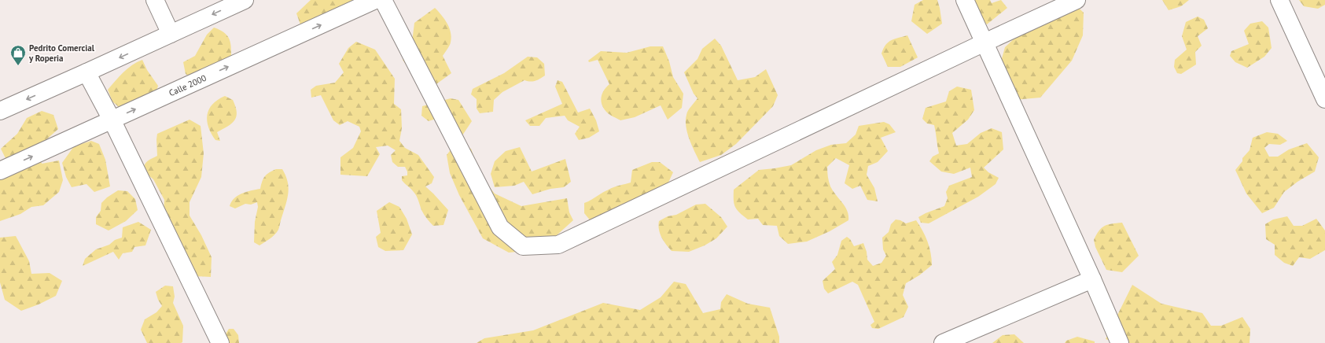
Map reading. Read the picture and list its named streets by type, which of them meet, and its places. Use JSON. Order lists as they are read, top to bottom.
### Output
{
  "streets": {
    "street": ["Calle 2000"]
  },
  "places": {
    "shop": ["Pedrito Comercial y Roperia"]
  }
}
